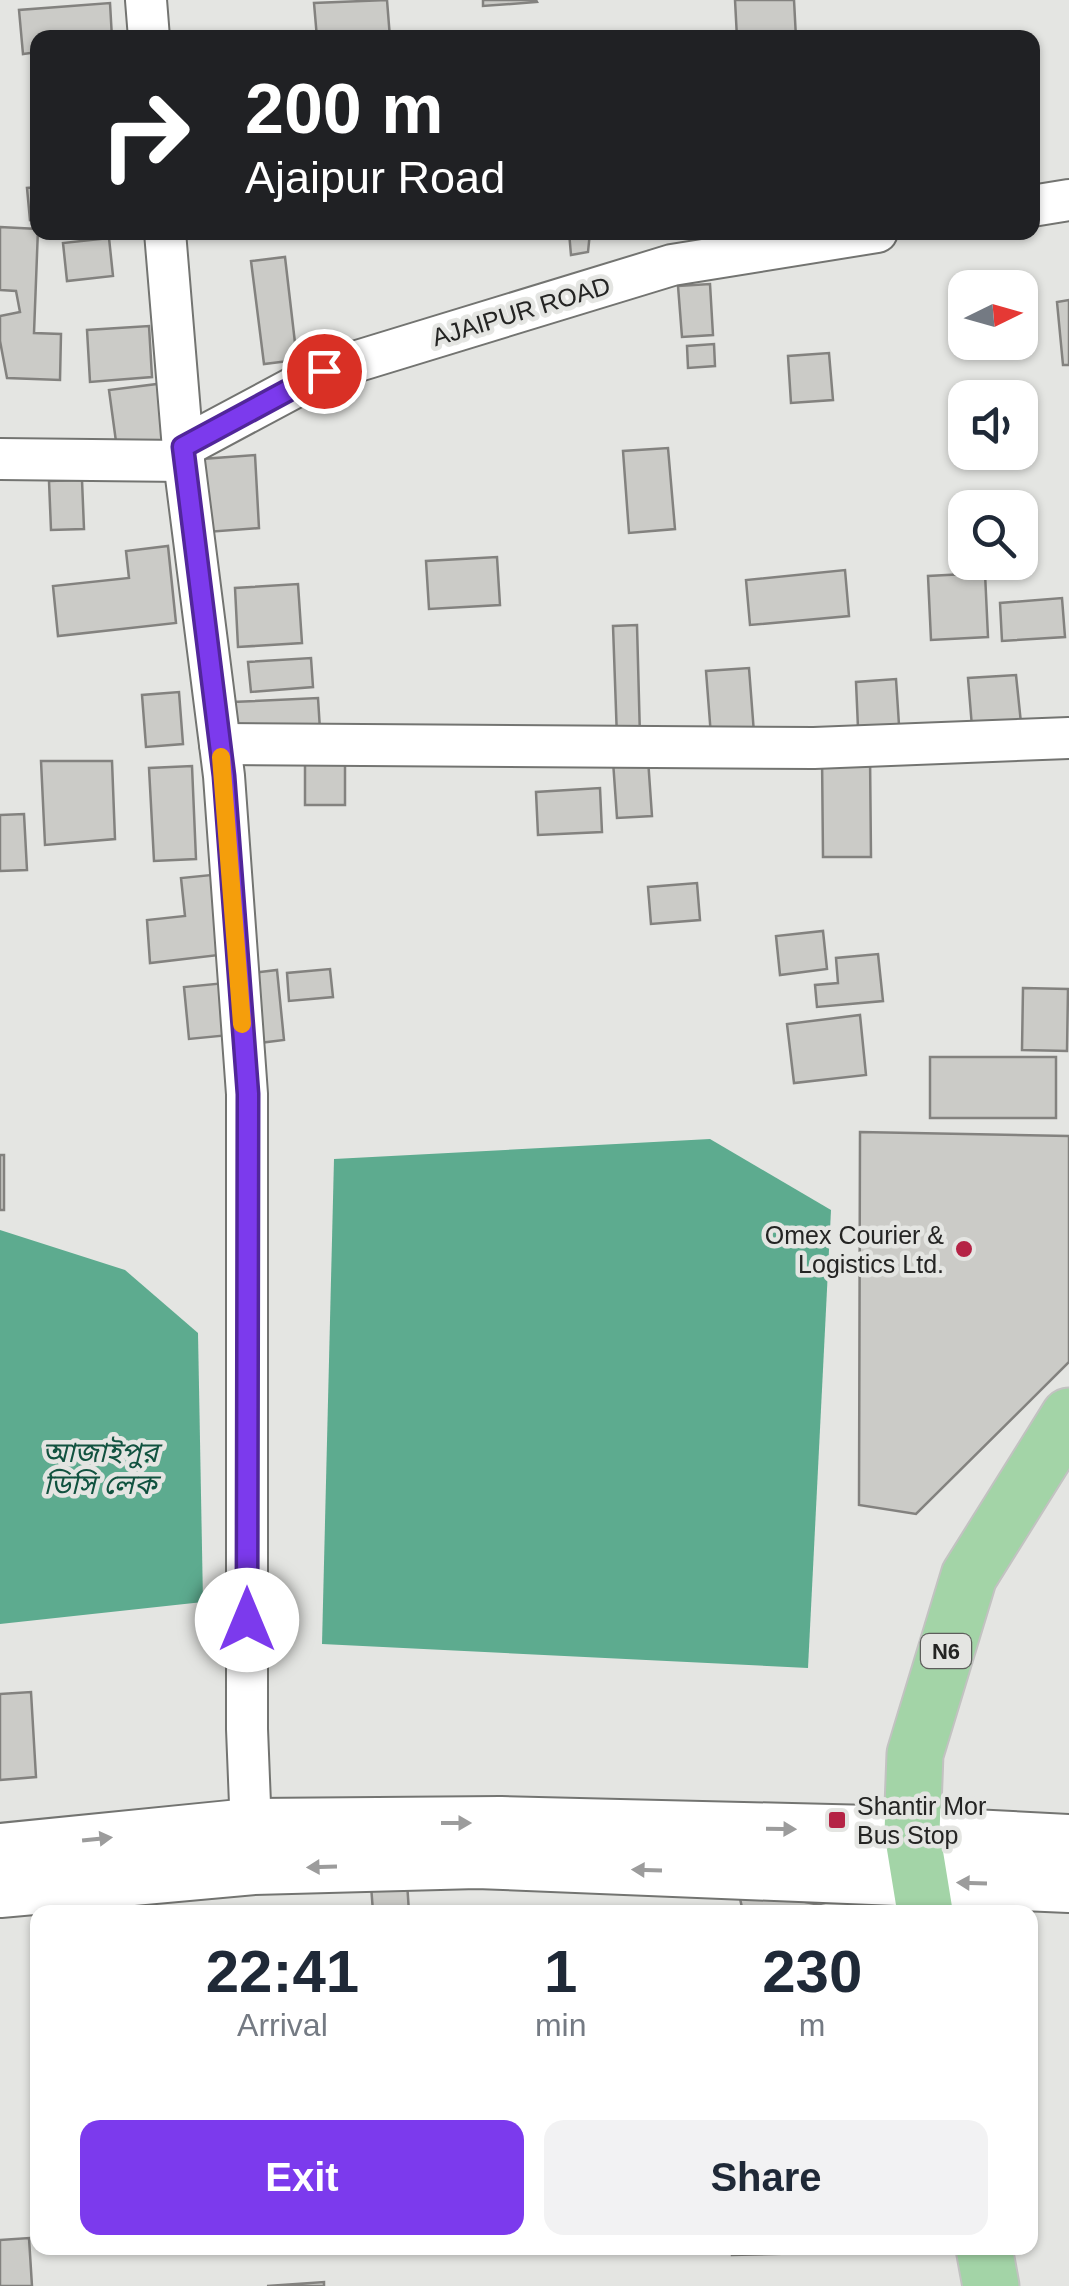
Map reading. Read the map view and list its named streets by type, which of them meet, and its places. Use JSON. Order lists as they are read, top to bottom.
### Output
{
  "streets": {
    "highway": ["N6"],
    "street": ["AJAIPUR ROAD"]
  },
  "water": ["আজাইপুর ডিসি লেক"],
  "places": {
    "other": ["Omex Courier & Logistics Ltd."],
    "transit": ["Shantir Mor Bus Stop"]
  },
  "north": "right",
  "page": {
    "turn": ["200 m", "Ajaipur Road"],
    "eta": [
      "22:41",
      "Arrival",
      "1",
      "min",
      "230",
      "m"
    ],
    "buttons": ["Exit", "Share"]
  }
}
